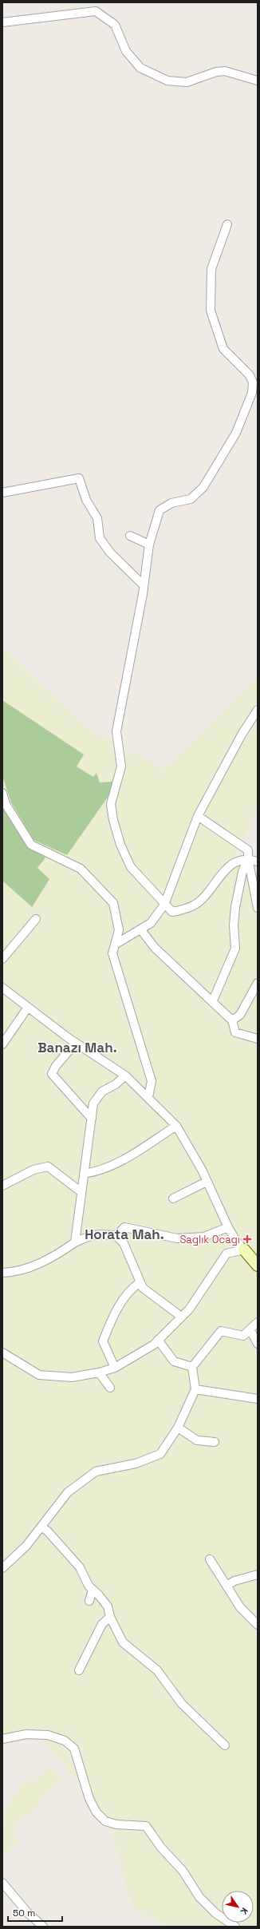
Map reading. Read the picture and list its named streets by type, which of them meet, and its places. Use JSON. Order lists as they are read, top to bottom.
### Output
{
  "districts": ["Banazı Mah.", "Horata Mah."],
  "places": {
    "health": ["Saglık Ocagı"]
  },
  "scale_bar": "50 m",
  "north": "bottom right"
}
